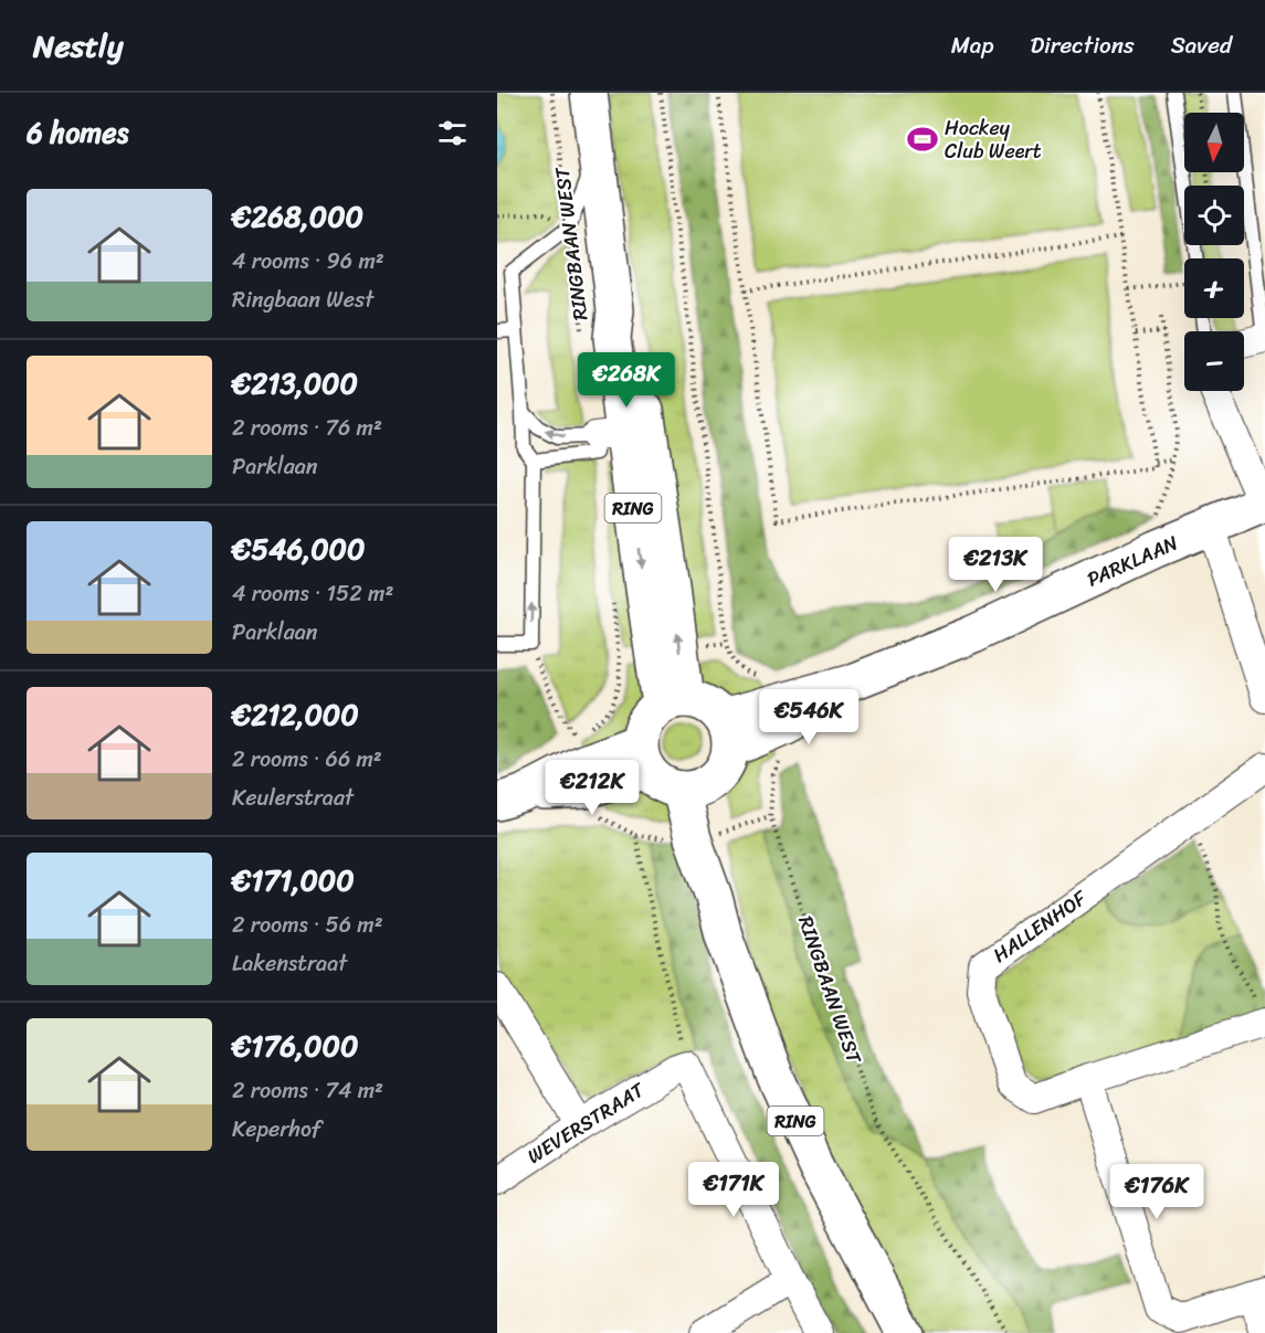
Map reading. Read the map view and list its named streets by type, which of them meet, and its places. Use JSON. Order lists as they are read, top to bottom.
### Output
{
  "streets": {
    "main road": ["RINGBAAN WEST", "RING", "PARKLAAN"],
    "street": ["HALLENHOF", "WEVERSTRAAT"]
  },
  "crossings": [
    ["RINGBAAN WEST", "RING"],
    ["RINGBAAN WEST", "PARKLAAN"],
    ["RING", "PARKLAAN"]
  ],
  "places": {
    "sports": ["Hockey Club Weert"]
  },
  "north": "bottom",
  "page": {
    "header": "Nestly",
    "nav": ["Map", "Directions", "Saved"],
    "heading": "6 homes",
    "map_buttons": ["+", "−"],
    "list": [
      {
        "name": "€268,000",
        "note": "4 rooms · 96 m² · Ringbaan West"
      },
      {
        "name": "€213,000",
        "note": "2 rooms · 76 m² · Parklaan"
      },
      {
        "name": "€546,000",
        "note": "4 rooms · 152 m² · Parklaan"
      },
      {
        "name": "€212,000",
        "note": "2 rooms · 66 m² · Keulerstraat"
      },
      {
        "name": "€171,000",
        "note": "2 rooms · 56 m² · Lakenstraat"
      },
      {
        "name": "€176,000",
        "note": "2 rooms · 74 m² · Keperhof"
      }
    ],
    "price": [
      "€268K",
      "€213K",
      "€546K",
      "€212K",
      "€171K",
      "€176K"
    ]
  }
}
